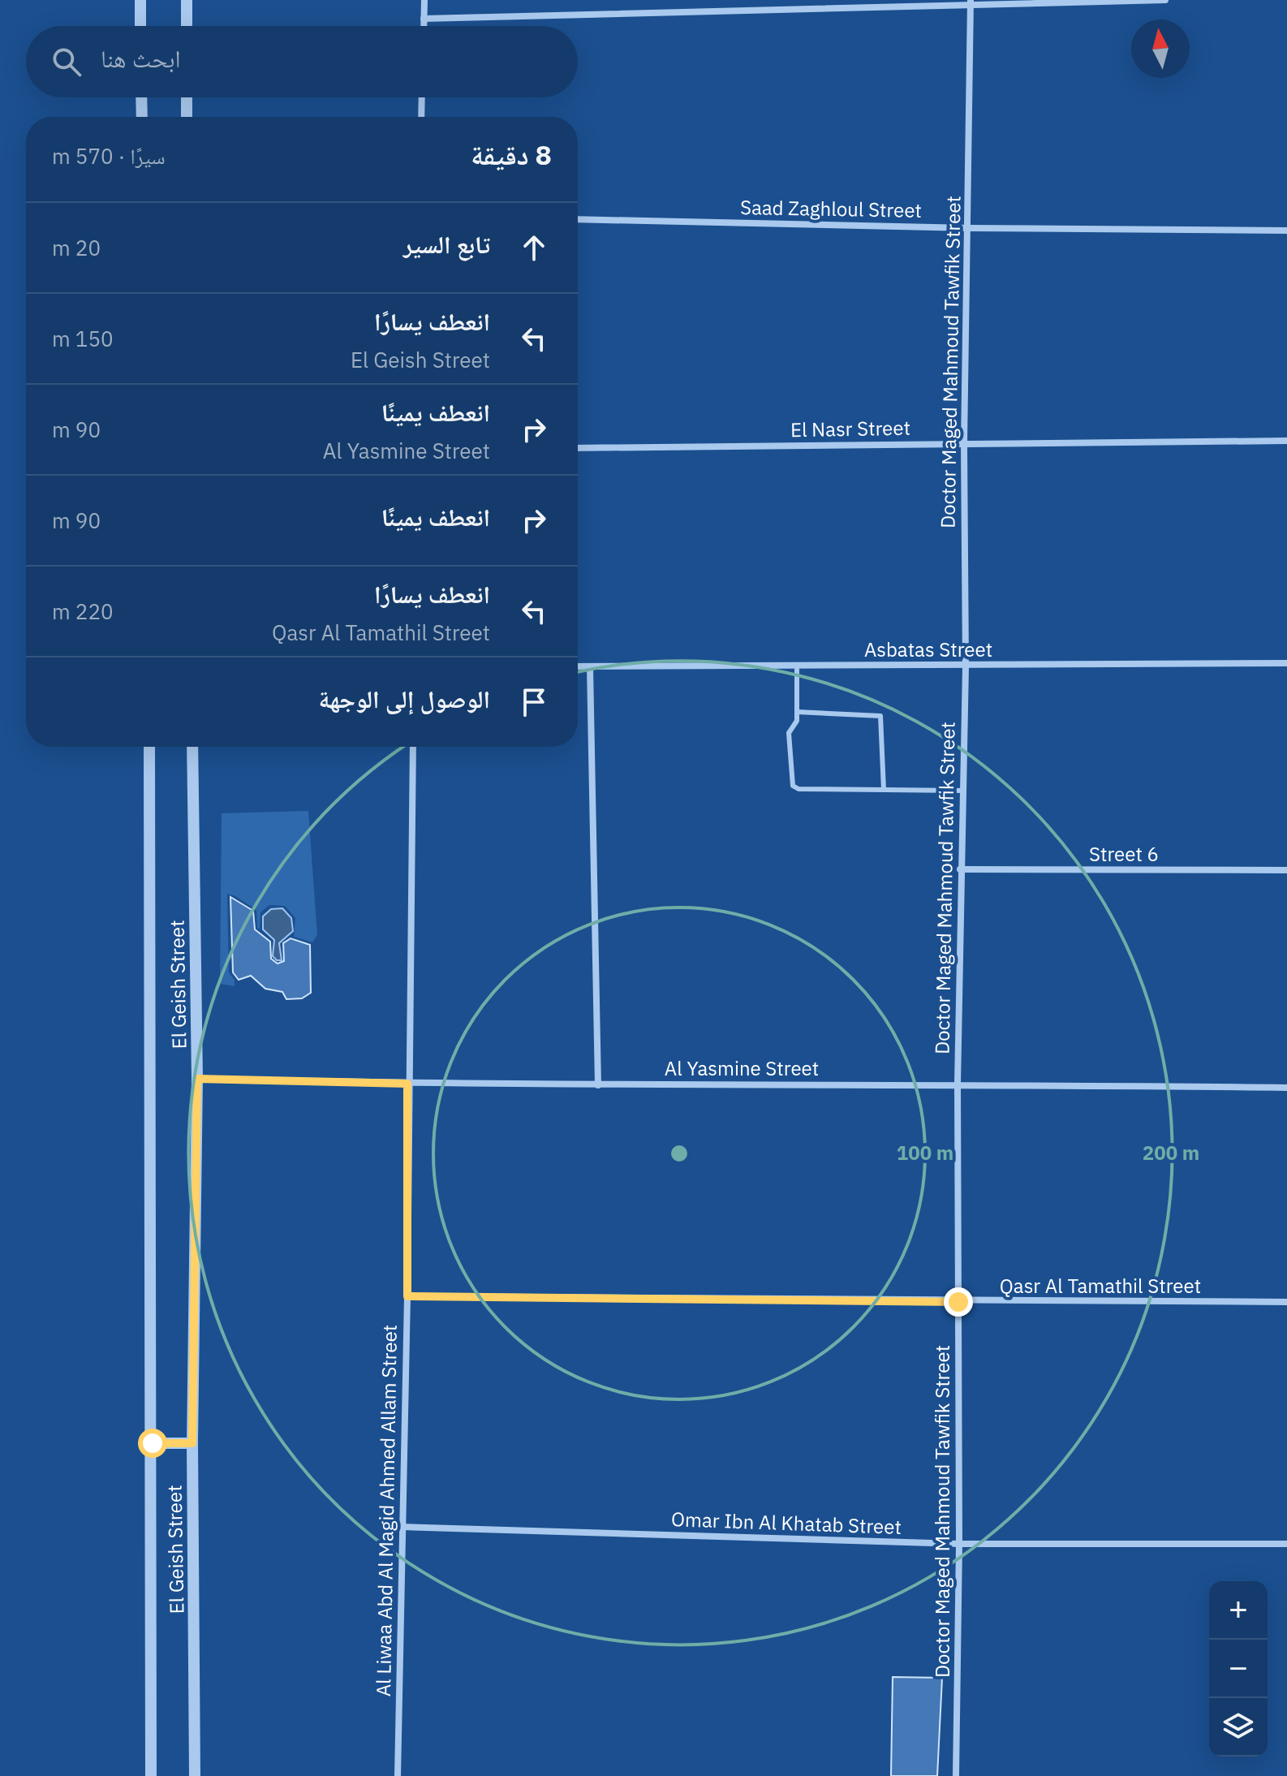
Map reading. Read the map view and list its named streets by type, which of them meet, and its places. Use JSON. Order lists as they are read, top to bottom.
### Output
{
  "streets": {
    "street": [
      "Saad Zaghloul Street",
      "Doctor Maged Mahmoud Tawfik Street",
      "El Nasr Street",
      "Asbatas Street",
      "Street 6",
      "El Geish Street",
      "Al Yasmine Street",
      "Qasr Al Tamathil Street",
      "Al Liwaa Abd Al Magid Ahmed Allam Street",
      "Omar Ibn Al Khatab Street"
    ]
  },
  "crossings": [
    ["Saad Zaghloul Street", "Doctor Maged Mahmoud Tawfik Street"],
    ["Doctor Maged Mahmoud Tawfik Street", "El Nasr Street"],
    ["Doctor Maged Mahmoud Tawfik Street", "Asbatas Street"],
    ["Doctor Maged Mahmoud Tawfik Street", "Street 6"],
    ["Doctor Maged Mahmoud Tawfik Street", "Al Yasmine Street"],
    ["Doctor Maged Mahmoud Tawfik Street", "Qasr Al Tamathil Street"],
    ["Doctor Maged Mahmoud Tawfik Street", "Omar Ibn Al Khatab Street"],
    ["El Geish Street", "Al Yasmine Street"],
    ["Al Yasmine Street", "Al Liwaa Abd Al Magid Ahmed Allam Street"],
    ["Qasr Al Tamathil Street", "Al Liwaa Abd Al Magid Ahmed Allam Street"],
    ["Al Liwaa Abd Al Magid Ahmed Allam Street", "Omar Ibn Al Khatab Street"]
  ],
  "north": "top",
  "page": {
    "search": "ابحث هنا",
    "heading": ["8 دقيقة", "سيرًا · 570 m"],
    "list": [
      ["تابع السير", "20 m"],
      ["انعطف يسارًا", "El Geish Street", "150 m"],
      ["انعطف يمينًا", "Al Yasmine Street", "90 m"],
      ["انعطف يمينًا", "90 m"],
      ["انعطف يسارًا", "Qasr Al Tamathil Street", "220 m"],
      "الوصول إلى الوجهة"
    ],
    "map_buttons": ["+", "−"]
  },
  "rings": ["100 m", "200 m"]
}
